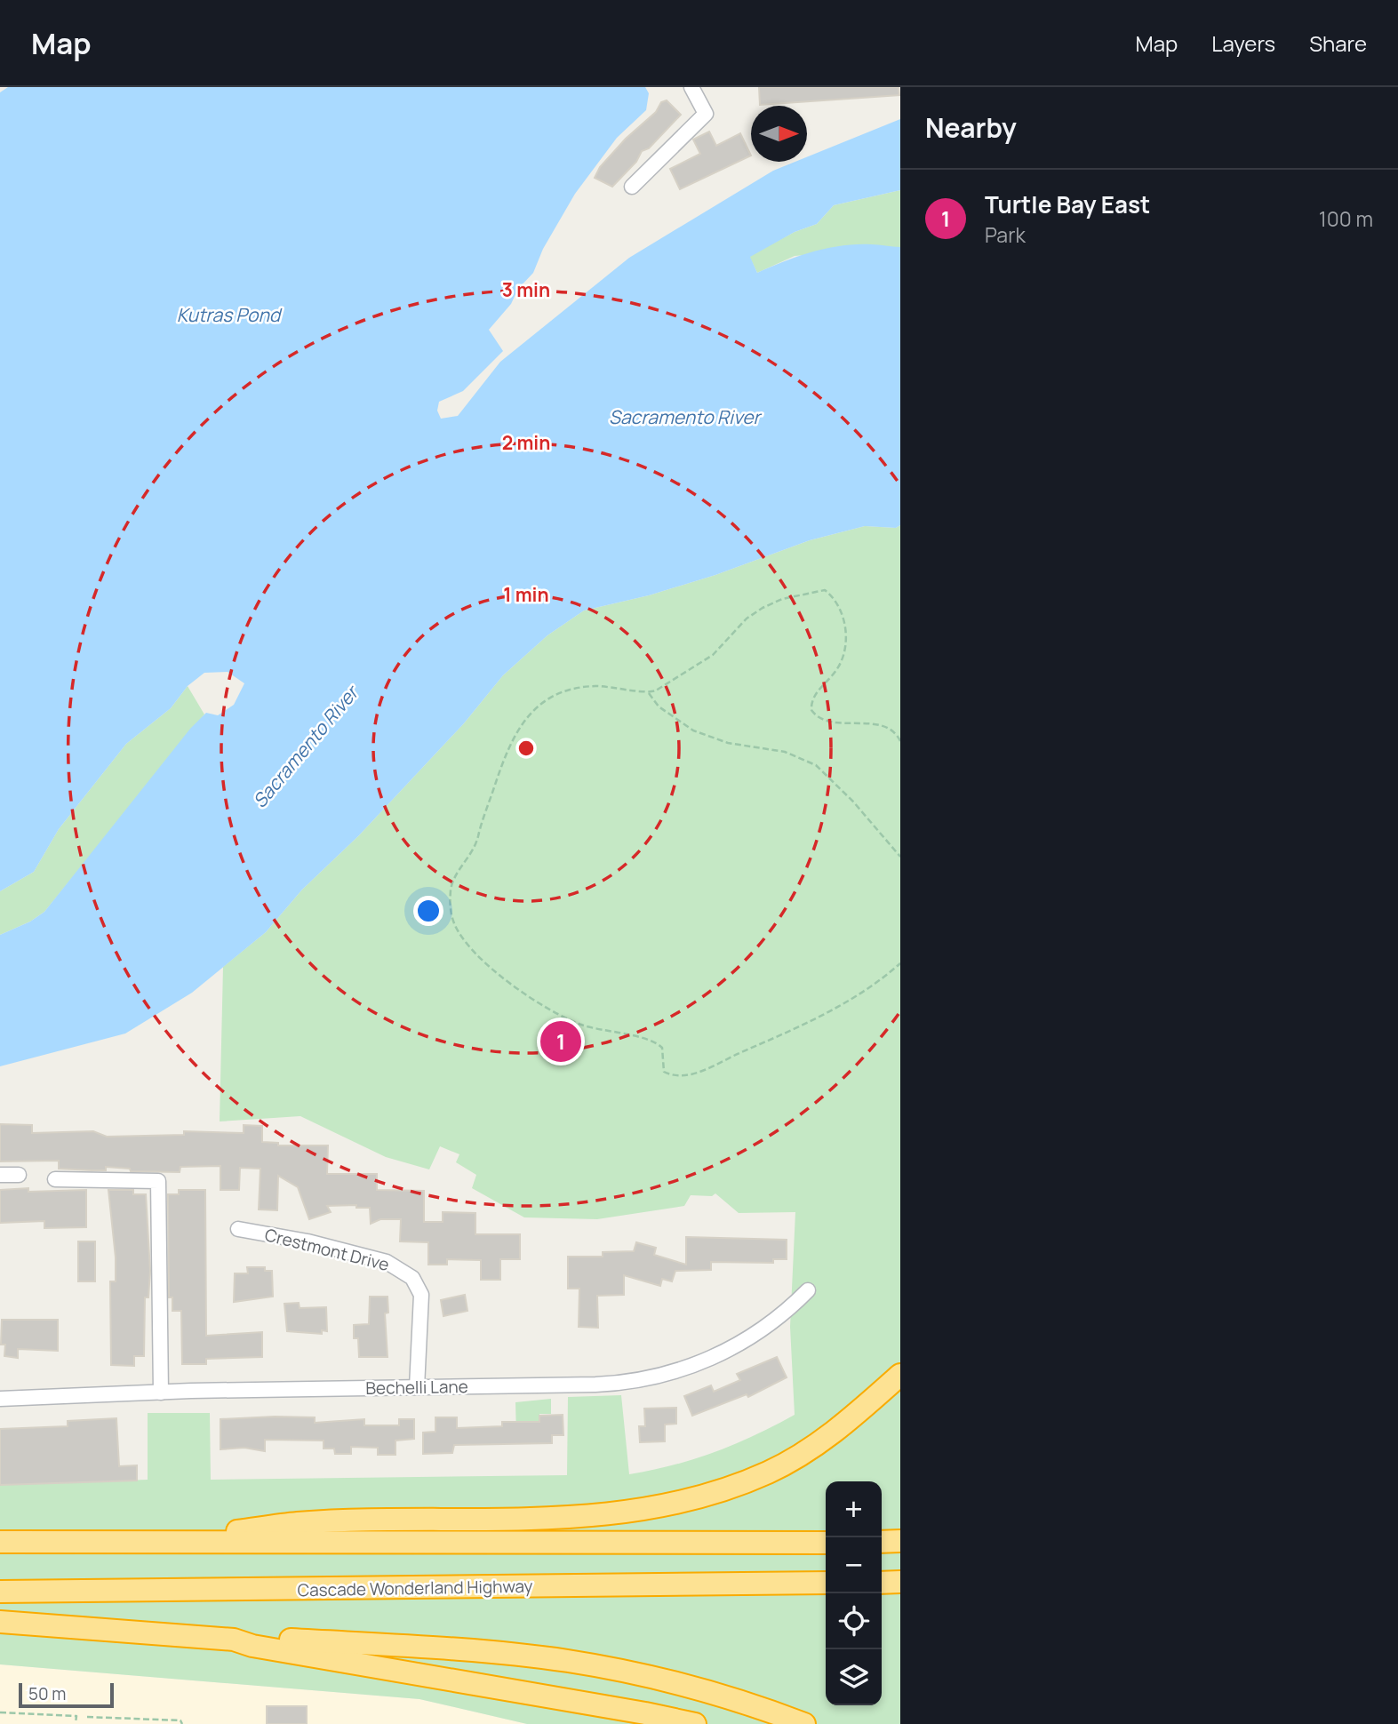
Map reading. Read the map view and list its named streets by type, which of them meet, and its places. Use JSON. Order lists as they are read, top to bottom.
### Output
{
  "streets": {
    "highway": ["Cascade Wonderland Highway"],
    "street": ["Crestmont Drive", "Bechelli Lane"]
  },
  "crossings": [
    ["Crestmont Drive", "Bechelli Lane"]
  ],
  "water": ["Kutras Pond", "Sacramento River"],
  "scale_bar": "50 m",
  "north": "right",
  "page": {
    "header": "Map",
    "nav": ["Map", "Layers", "Share"],
    "heading": "Nearby",
    "list": [
      {
        "mark": "1",
        "name": "Turtle Bay East",
        "note": "Park",
        "value": "100 m"
      }
    ],
    "pins": "1",
    "map_buttons": ["+", "−"],
    "scale": "50 m"
  },
  "rings": ["3 min", "2 min", "1 min"]
}
